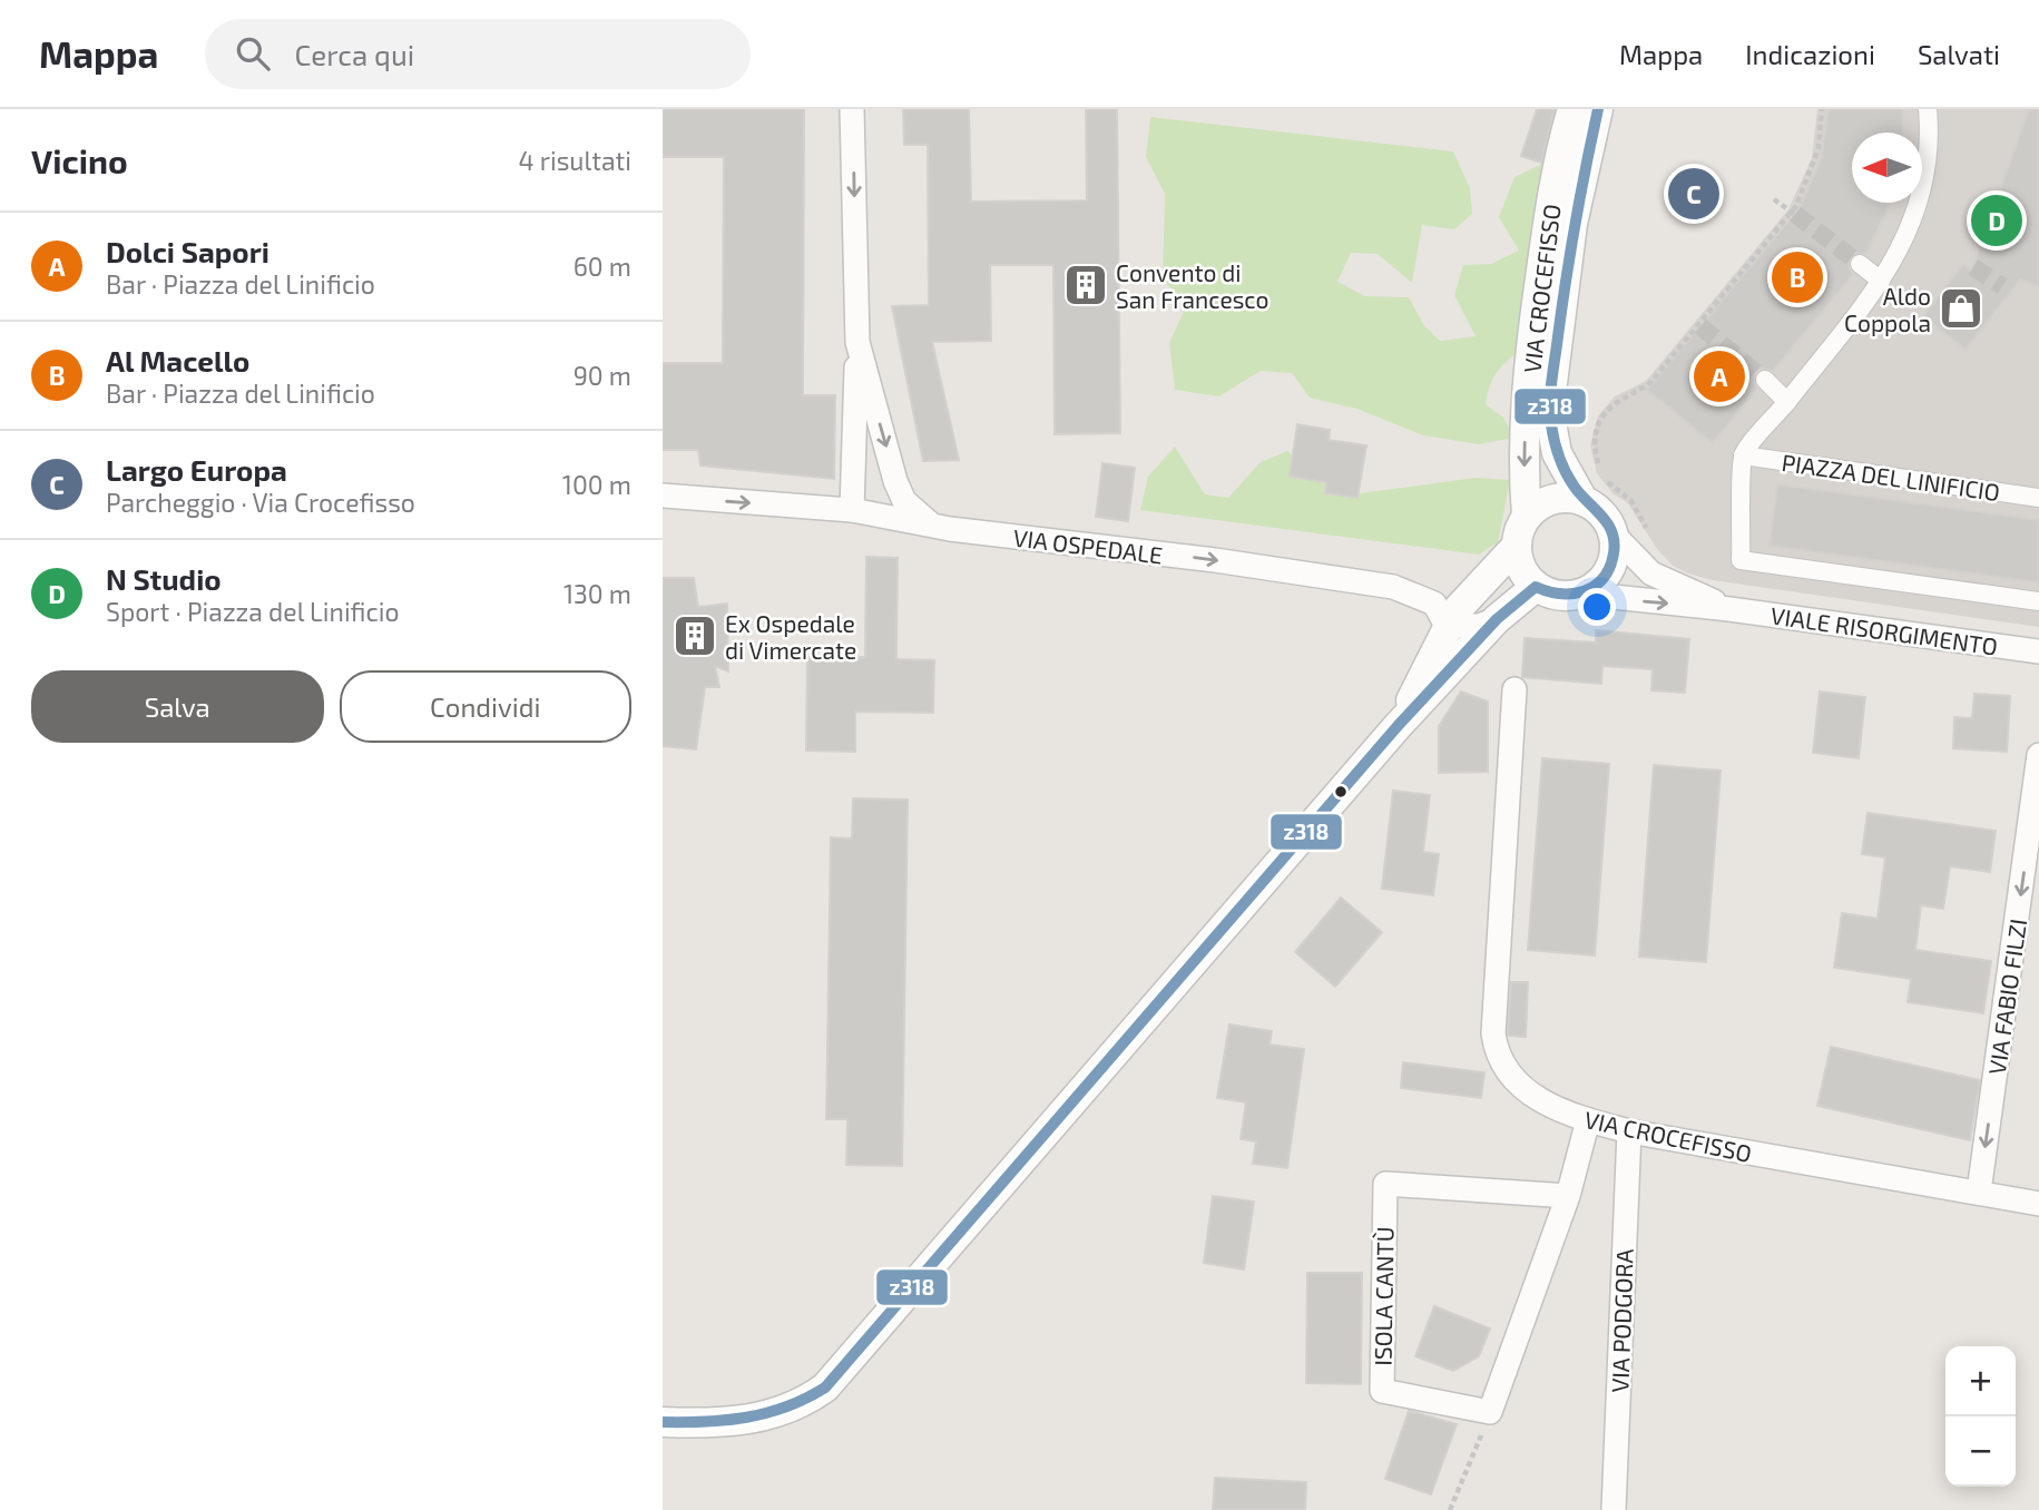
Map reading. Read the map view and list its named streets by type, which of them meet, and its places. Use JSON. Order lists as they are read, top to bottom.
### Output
{
  "streets": {
    "street": [
      "VIA CROCEFISSO",
      "PIAZZA DEL LINIFICIO",
      "VIA OSPEDALE",
      "VIALE RISORGIMENTO",
      "VIA FABIO FILZI",
      "ISOLA CANTÙ",
      "VIA PODGORA"
    ]
  },
  "crossings": [
    ["VIA CROCEFISSO", "VIALE RISORGIMENTO"],
    ["VIA CROCEFISSO", "VIA FABIO FILZI"],
    ["VIA CROCEFISSO", "VIA PODGORA"]
  ],
  "one_way": ["VIA OSPEDALE", "VIA FABIO FILZI"],
  "places": {
    "building": ["Convento di San Francesco", "Ex Ospedale di Vimercate"],
    "shop": ["Aldo Coppola"]
  },
  "lines": ["transit line z318"],
  "north": "left",
  "page": {
    "header": "Mappa",
    "search": "Cerca qui",
    "nav": ["Mappa", "Indicazioni", "Salvati"],
    "heading": ["Vicino", "4 risultati"],
    "pins": [
      "C",
      "D",
      "B",
      "A"
    ],
    "list": [
      {
        "mark": "A",
        "name": "Dolci Sapori",
        "note": "Bar · Piazza del Linificio",
        "value": "60 m"
      },
      {
        "mark": "B",
        "name": "Al Macello",
        "note": "Bar · Piazza del Linificio",
        "value": "90 m"
      },
      {
        "mark": "C",
        "name": "Largo Europa",
        "note": "Parcheggio · Via Crocefisso",
        "value": "100 m"
      },
      {
        "mark": "D",
        "name": "N Studio",
        "note": "Sport · Piazza del Linificio",
        "value": "130 m"
      }
    ],
    "buttons": ["Salva", "Condividi"],
    "map_buttons": ["+", "−"]
  }
}
